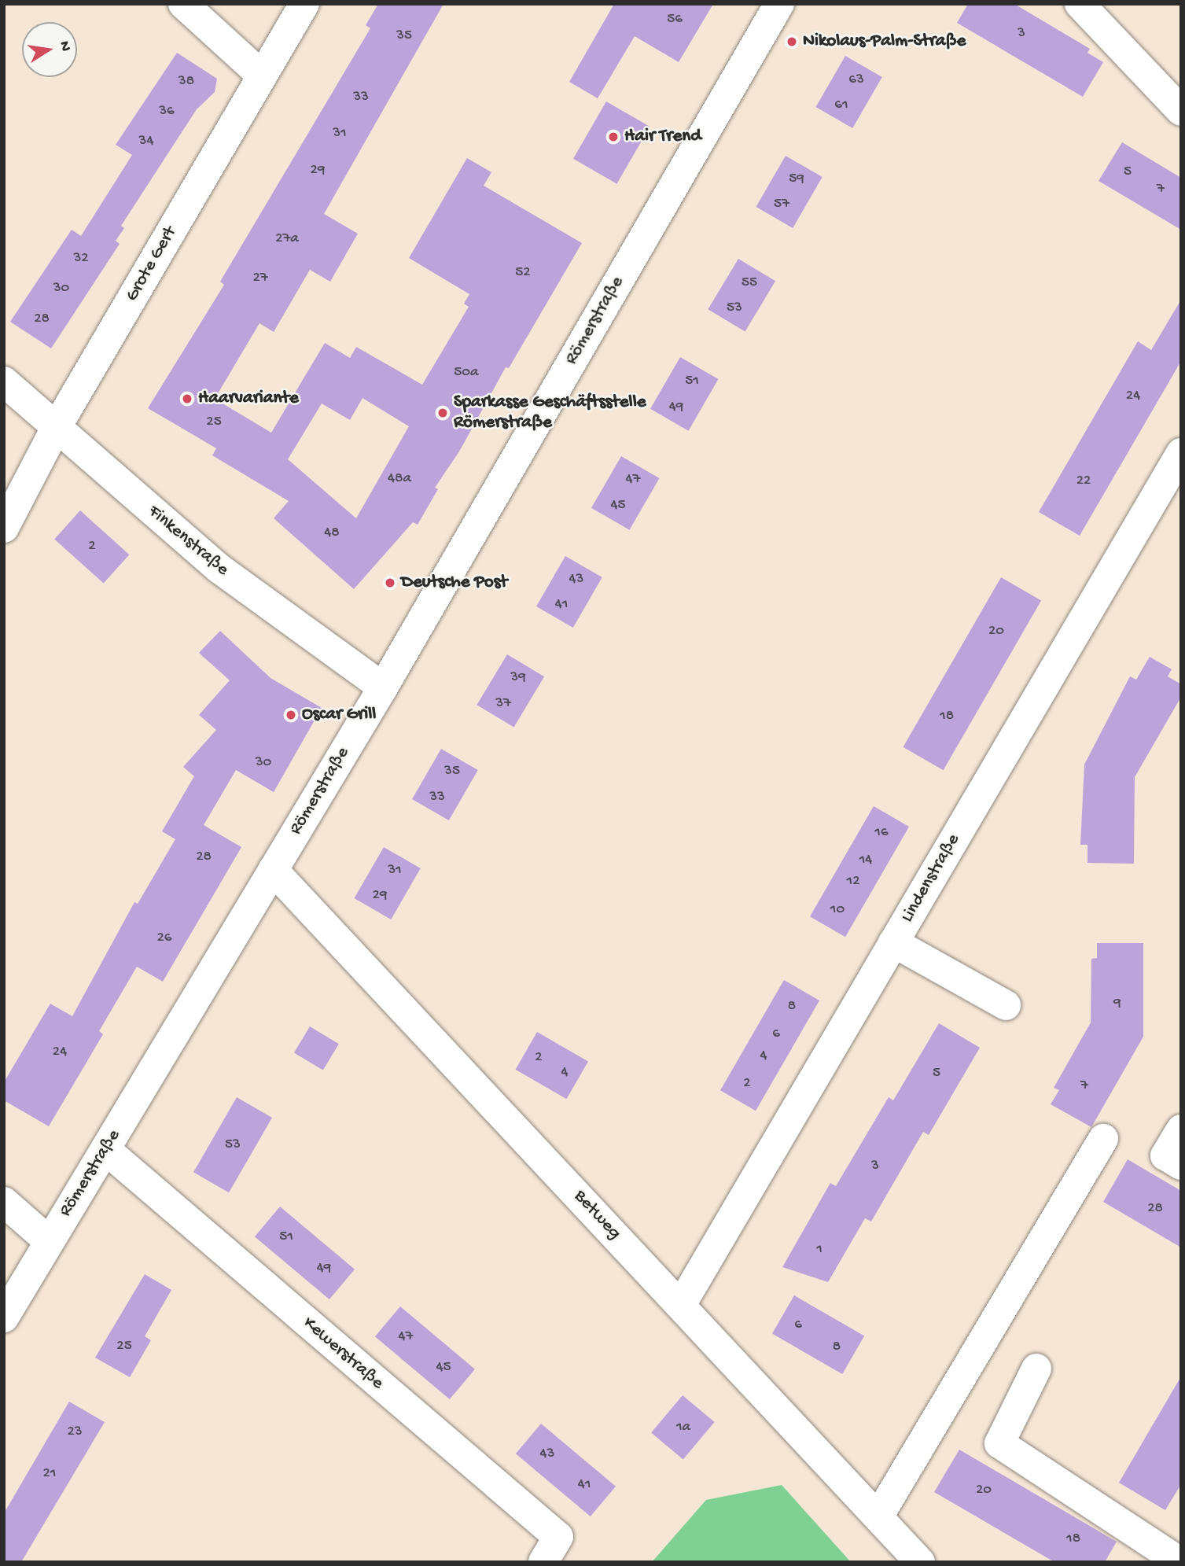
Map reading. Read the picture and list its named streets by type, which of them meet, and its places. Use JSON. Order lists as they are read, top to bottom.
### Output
{
  "streets": {
    "street": [
      "Grote Gert",
      "Römerstraße",
      "Finkenstraße",
      "Lindenstraße",
      "Betweg",
      "Kewerstraße"
    ]
  },
  "crossings": [
    ["Grote Gert", "Finkenstraße"],
    ["Römerstraße", "Finkenstraße"],
    ["Römerstraße", "Betweg"],
    ["Römerstraße", "Kewerstraße"],
    ["Lindenstraße", "Betweg"]
  ],
  "places": [
    "Nikolaus-Palm-Straße",
    "Hair Trend",
    "Haarvariante",
    "Sparkasse Geschäftsstelle Römerstraße",
    "Deutsche Post",
    "Oscar Grill"
  ],
  "house_numbers": [
    "56",
    "3",
    "35",
    "63",
    "38",
    "33",
    "61",
    "36",
    "31",
    "34",
    "29",
    "5",
    "59",
    "7",
    "57",
    "27a",
    "32",
    "52",
    "27",
    "55",
    "30",
    "53",
    "28",
    "50a",
    "51",
    "24",
    "49",
    "25",
    "48a",
    "47",
    "22",
    "45",
    "48",
    "2",
    "43",
    "41",
    "20",
    "39",
    "37",
    "18",
    "30",
    "35",
    "33",
    "16",
    "28",
    "14",
    "31",
    "12",
    "29",
    "10",
    "26",
    "9",
    "8",
    "6",
    "24",
    "4",
    "2",
    "4",
    "5",
    "2",
    "7",
    "53",
    "3",
    "28",
    "51",
    "1",
    "49",
    "6",
    "47",
    "25",
    "8",
    "45",
    "1a",
    "23",
    "43",
    "21",
    "41",
    "20",
    "18"
  ],
  "north": "right"
}
